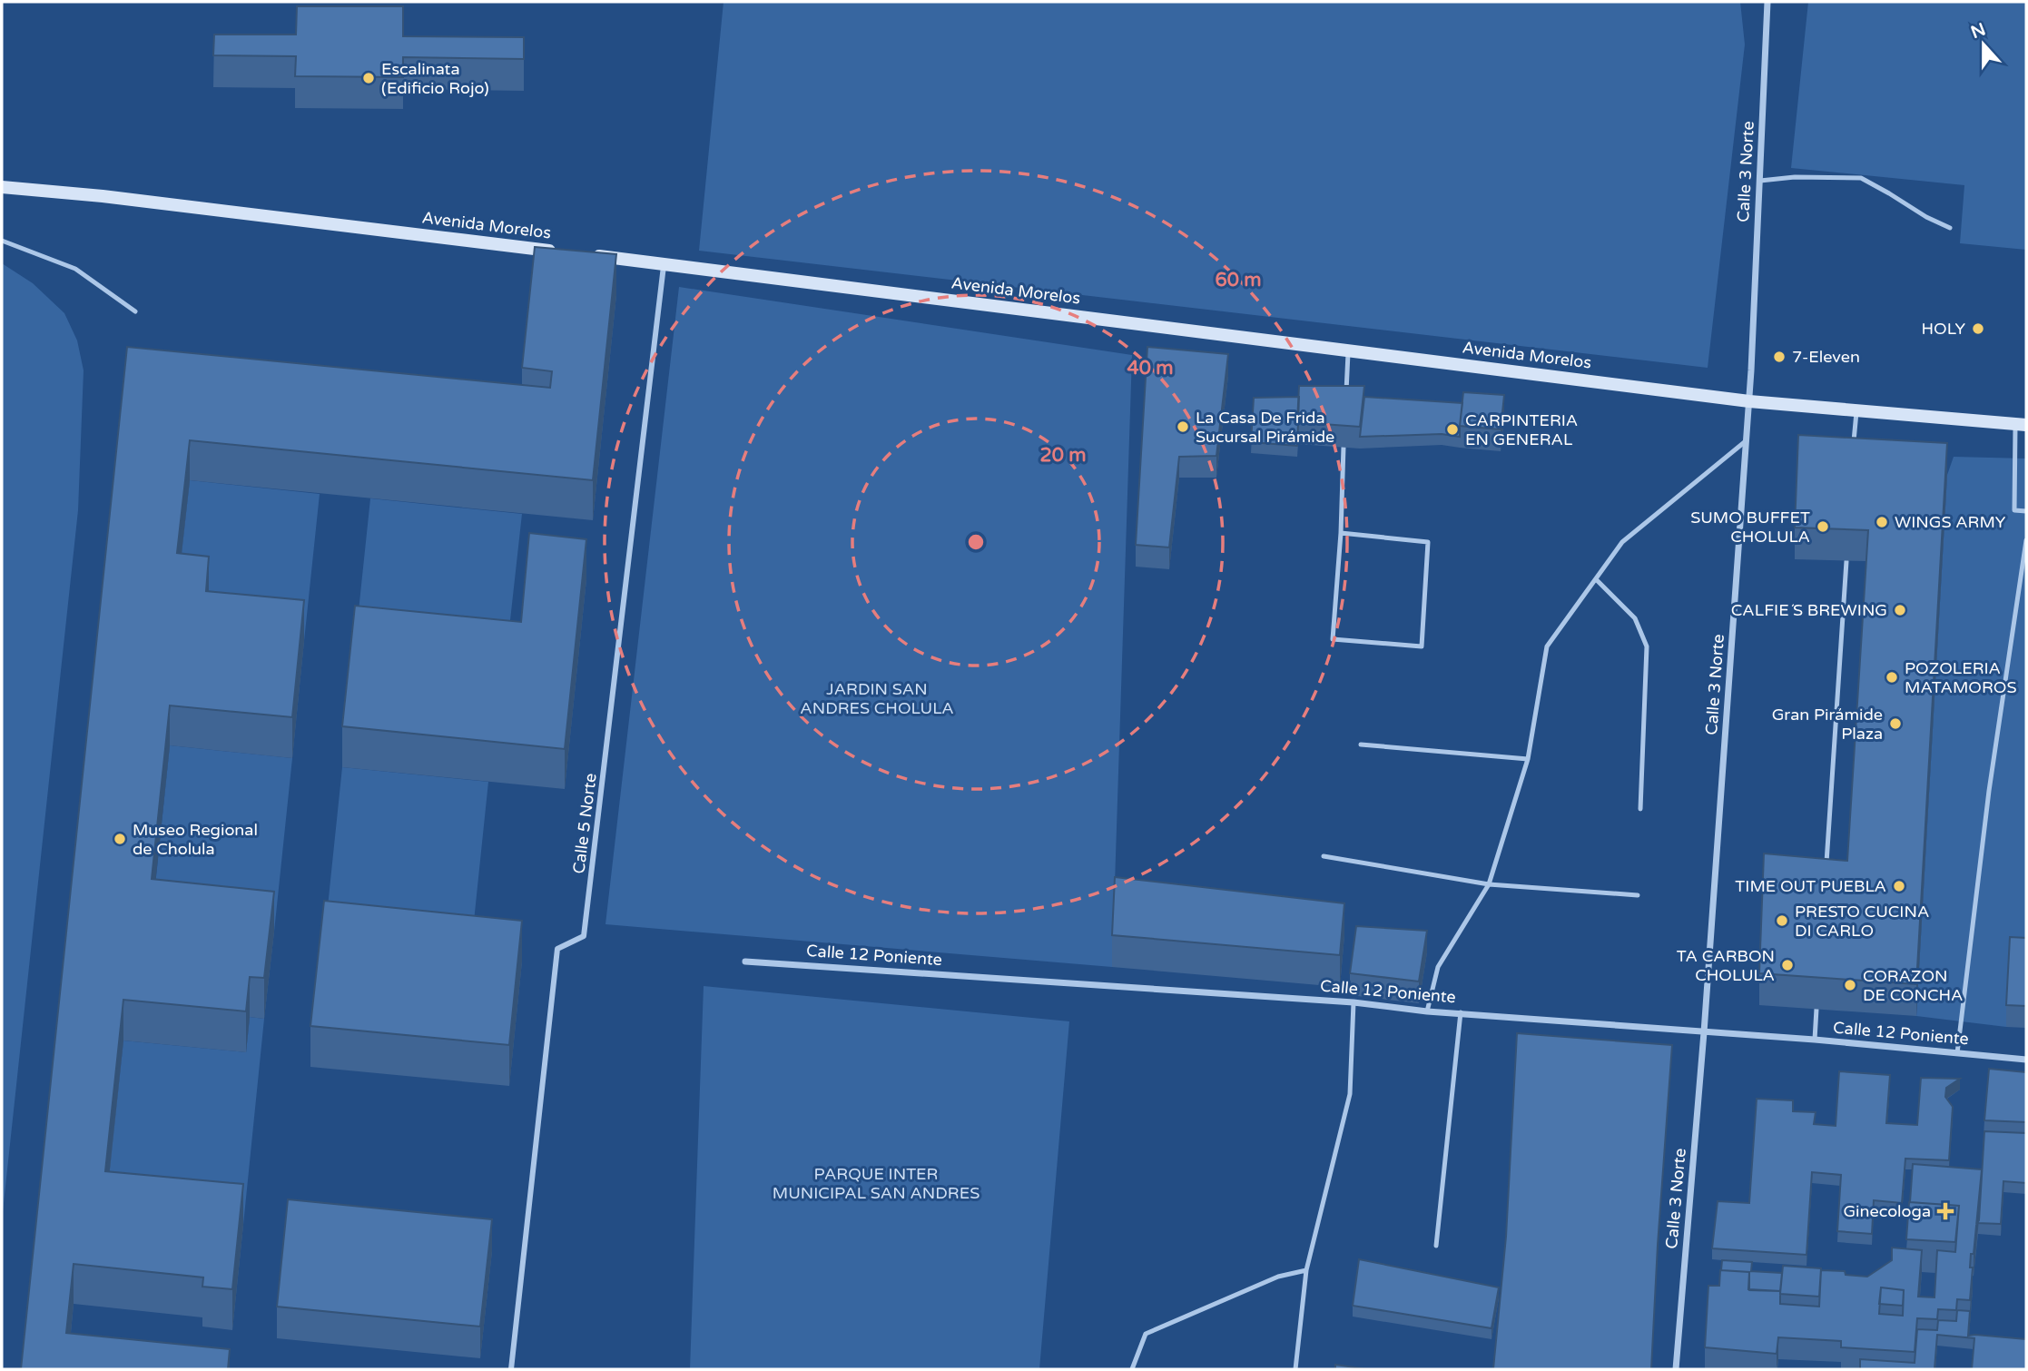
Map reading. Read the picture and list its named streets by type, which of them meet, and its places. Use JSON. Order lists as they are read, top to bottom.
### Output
{
  "streets": {
    "main road": ["Avenida Morelos"],
    "street": ["Calle 3 Norte", "Calle 5 Norte", "Calle 12 Poniente"]
  },
  "crossings": [
    ["Calle 3 Norte", "Avenida Morelos"],
    ["Calle 3 Norte", "Calle 12 Poniente"],
    ["Avenida Morelos", "Calle 5 Norte"]
  ],
  "parks": ["JARDIN SAN ANDRES CHOLULA", "PARQUE INTER MUNICIPAL SAN ANDRES"],
  "places": {
    "other": [
      "Escalinata (Edificio Rojo)",
      "HOLY",
      "7-Eleven",
      "La Casa De Frida Sucursal Pirámide",
      "CARPINTERIA EN GENERAL",
      "WINGS ARMY",
      "SUMO BUFFET CHOLULA",
      "CALFIE´S BREWING",
      "POZOLERIA MATAMOROS",
      "Gran Pirámide Plaza",
      "Museo Regional de Cholula",
      "TIME OUT PUEBLA",
      "PRESTO CUCINA DI CARLO",
      "TA CARBON CHOLULA",
      "CORAZON DE CONCHA"
    ],
    "health": ["Ginecologa"]
  },
  "north": "top",
  "rings": ["60 m", "40 m", "20 m"]
}
